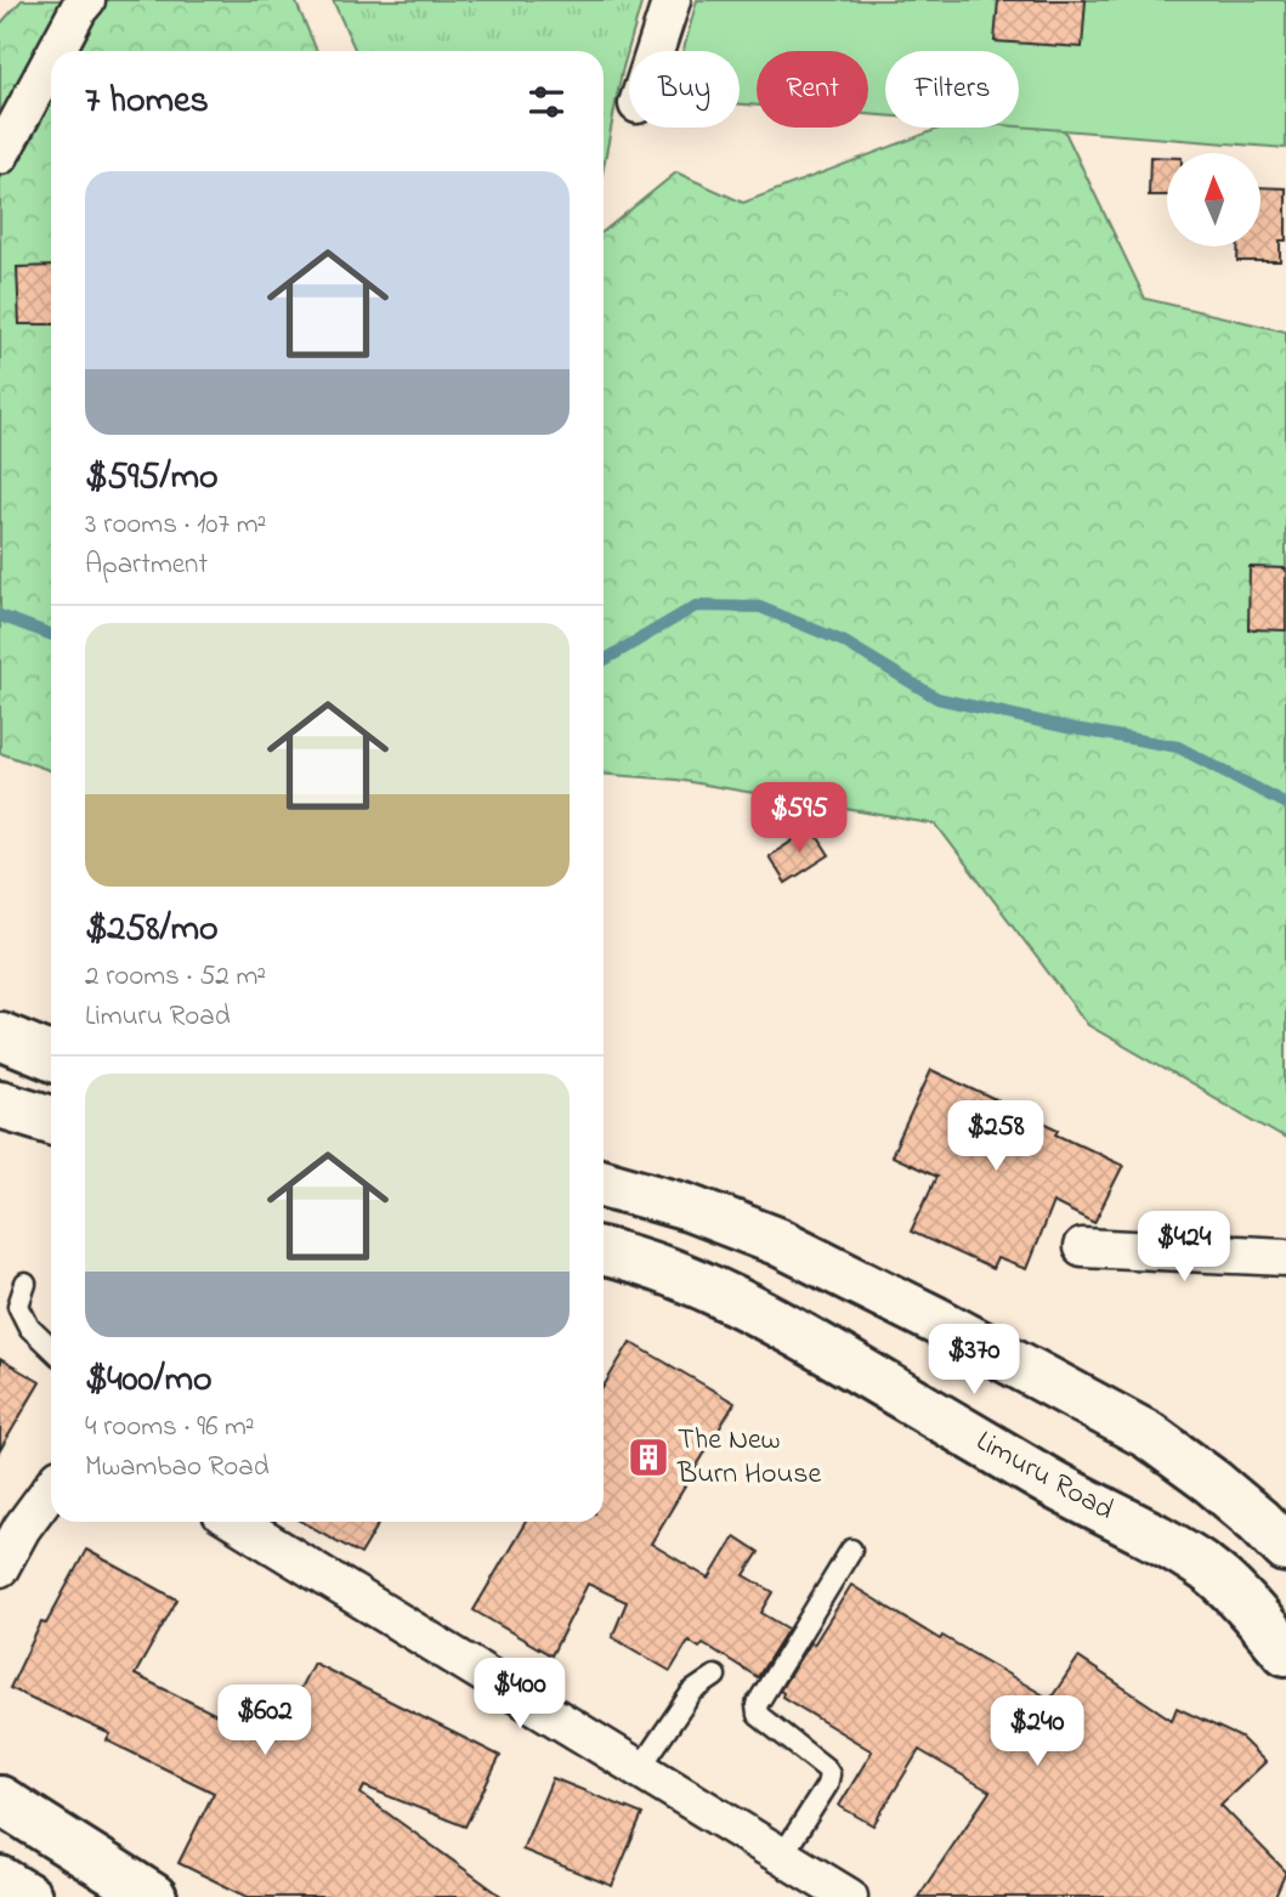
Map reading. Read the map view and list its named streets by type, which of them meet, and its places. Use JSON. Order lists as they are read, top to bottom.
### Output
{
  "streets": {
    "main road": ["Limuru Road"]
  },
  "places": {
    "building": ["The New Burn House"]
  },
  "north": "top",
  "page": {
    "chip": ["Buy", "Rent", "Filters"],
    "heading": "7 homes",
    "list": [
      {
        "name": "$595/mo",
        "note": "3 rooms · 107 m² · Apartment"
      },
      {
        "name": "$258/mo",
        "note": "2 rooms · 52 m² · Limuru Road"
      },
      {
        "name": "$400/mo",
        "note": "4 rooms · 96 m² · Mwambao Road"
      }
    ],
    "price": [
      "$595",
      "$258",
      "$424",
      "$370",
      "$400",
      "$602",
      "$240"
    ]
  }
}
